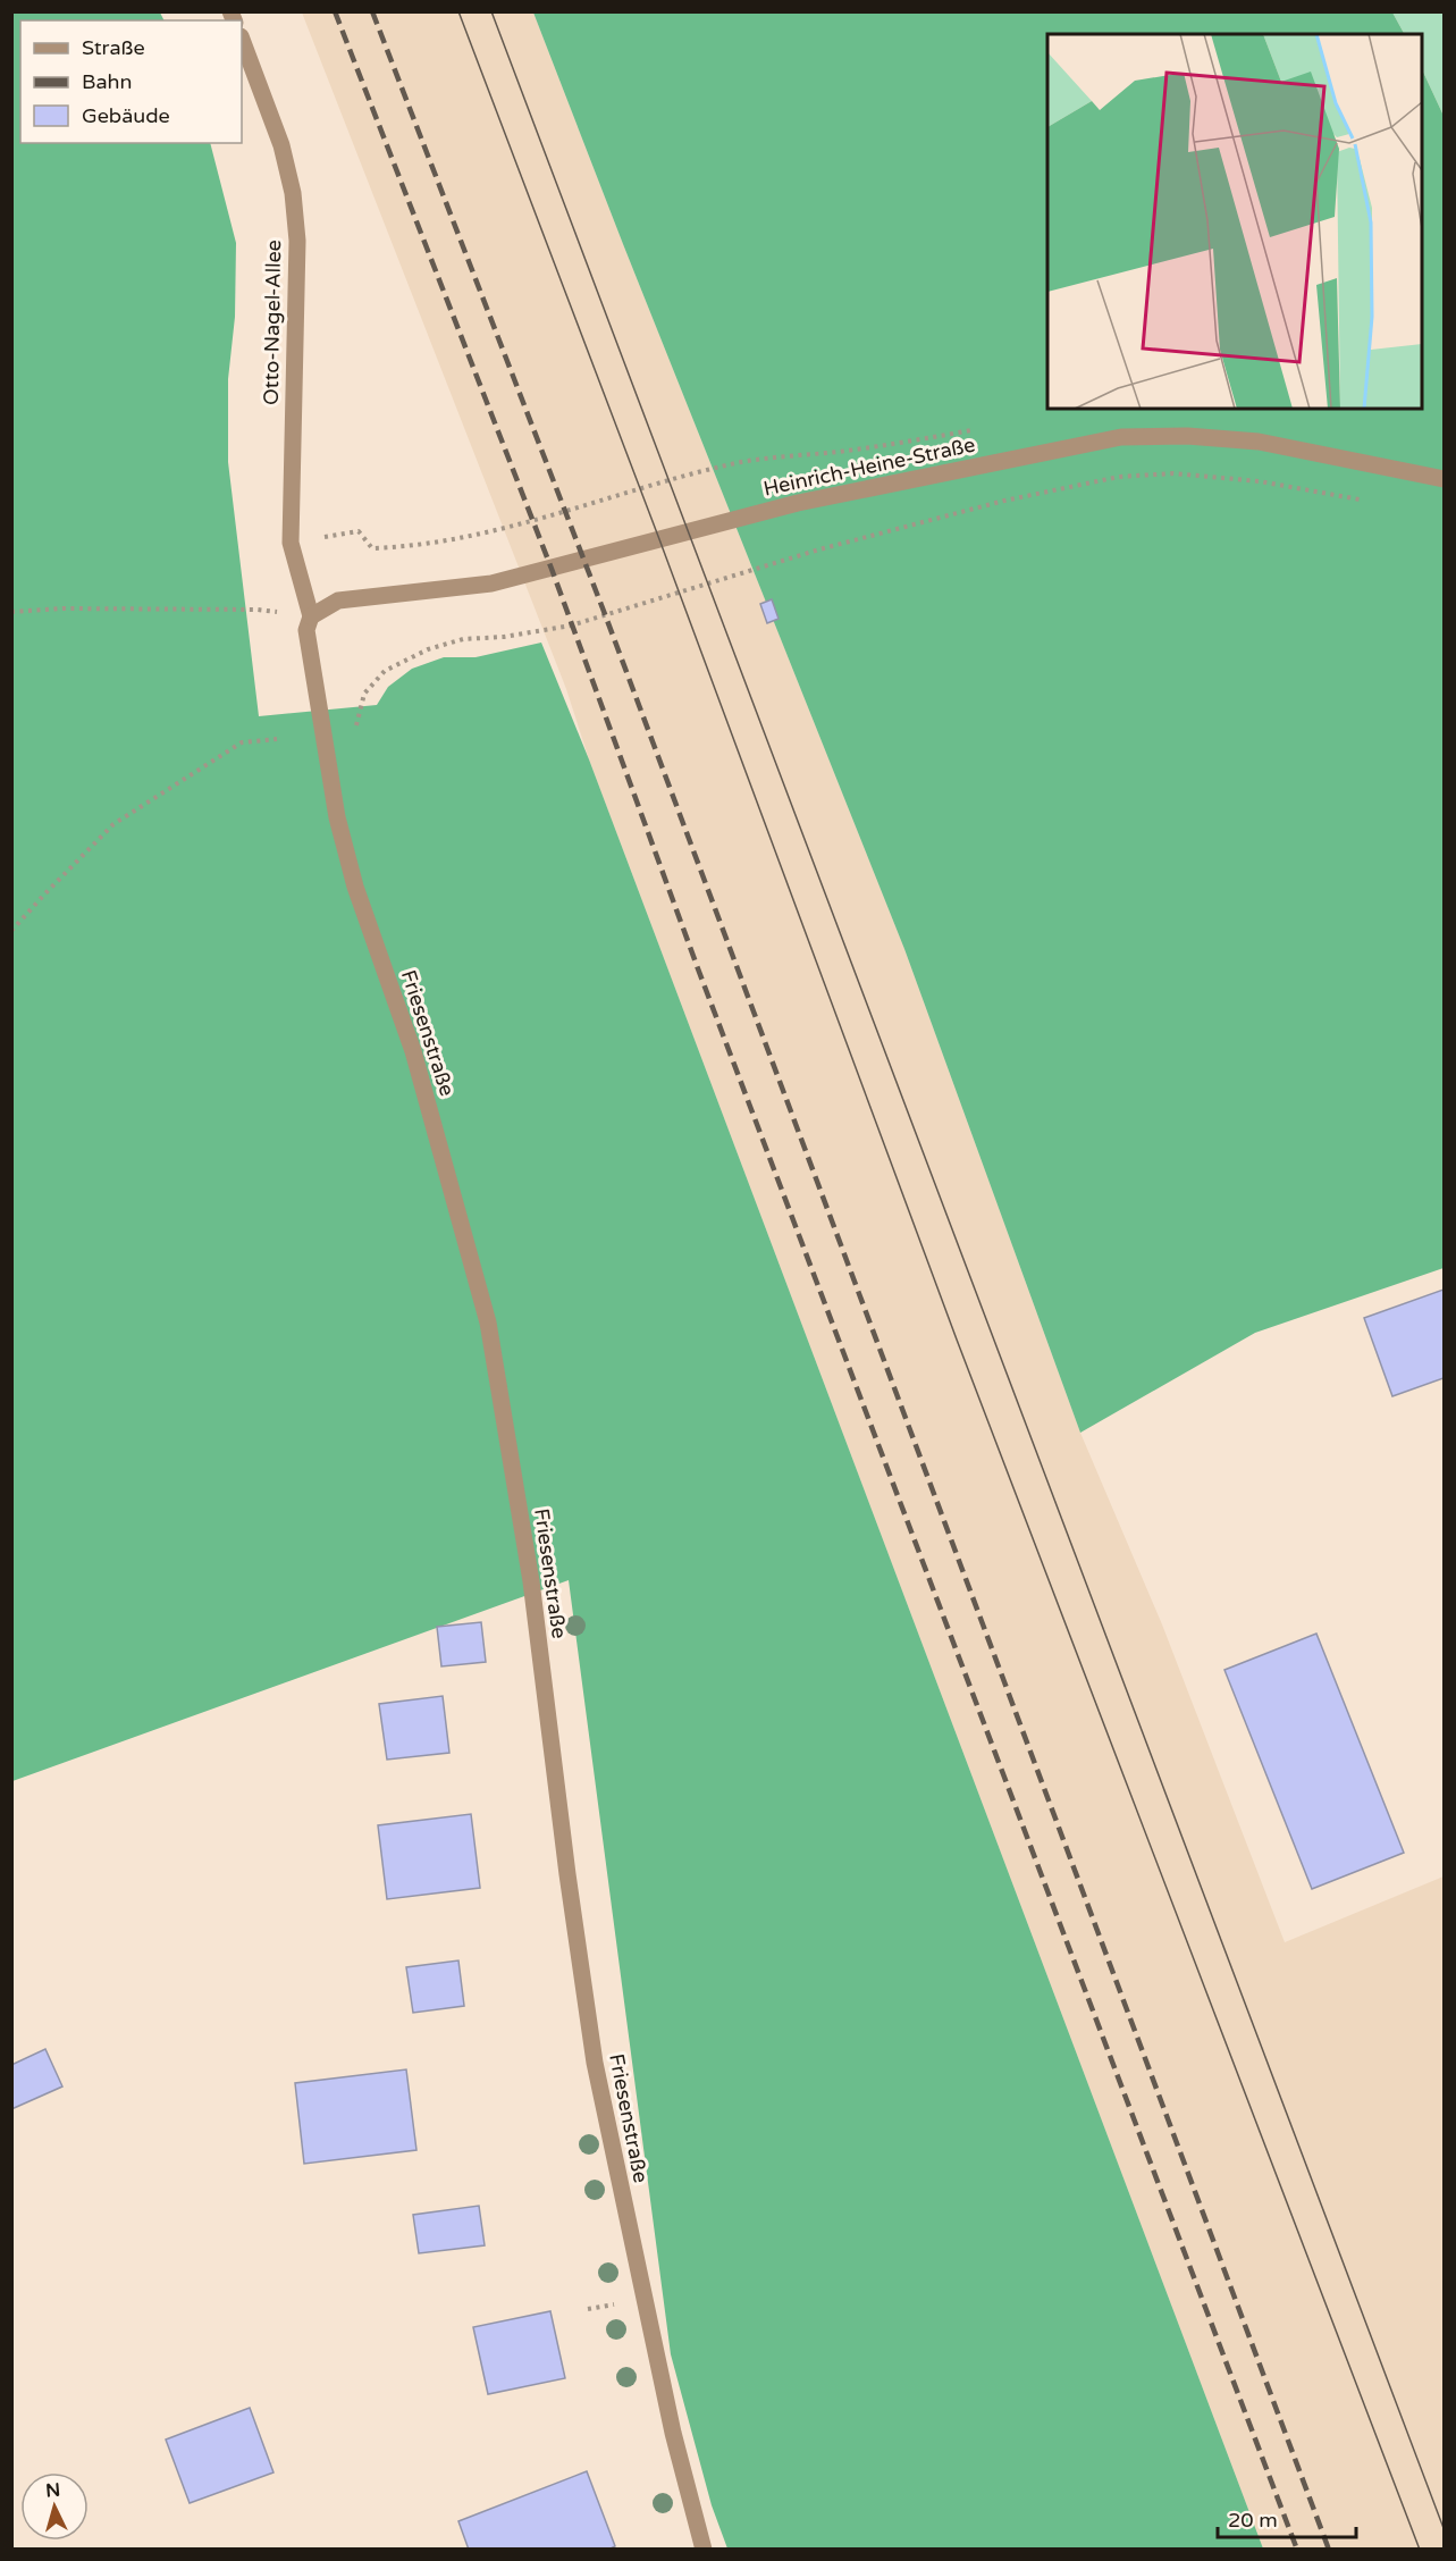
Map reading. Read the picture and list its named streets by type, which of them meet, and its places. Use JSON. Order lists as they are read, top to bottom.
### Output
{
  "streets": {
    "street": ["Otto-Nagel-Allee", "Heinrich-Heine-Straße", "Friesenstraße"]
  },
  "crossings": [
    ["Otto-Nagel-Allee", "Heinrich-Heine-Straße"],
    ["Otto-Nagel-Allee", "Friesenstraße"],
    ["Heinrich-Heine-Straße", "Friesenstraße"]
  ],
  "legend": ["Straße", "Bahn", "Gebäude"],
  "scale_bar": "20 m",
  "north": "top"
}
